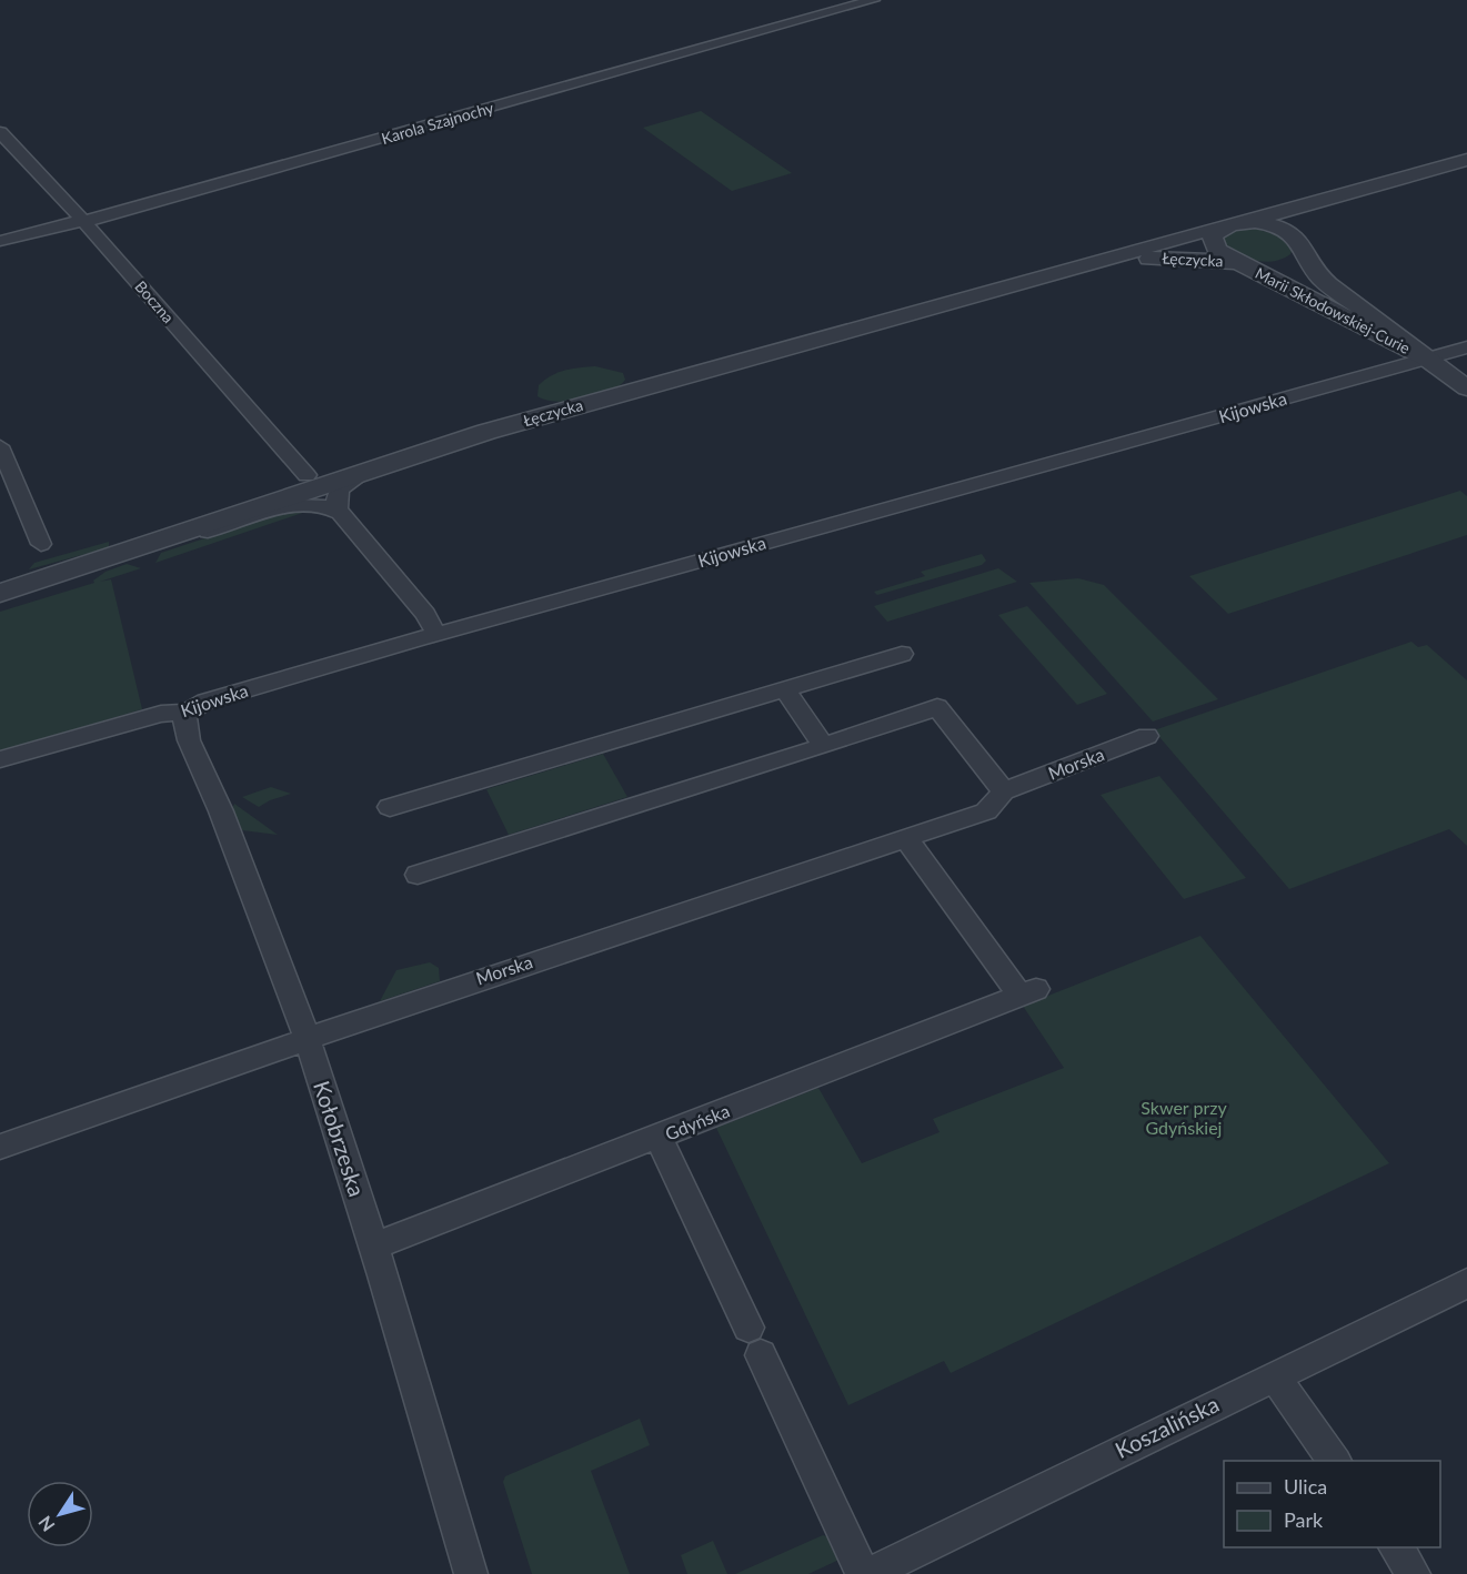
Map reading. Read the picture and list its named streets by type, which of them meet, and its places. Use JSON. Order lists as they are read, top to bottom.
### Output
{
  "streets": {
    "street": [
      "Karola Szajnochy",
      "Łęczycka",
      "Boczna",
      "Marii Skłodowskiej-Curie",
      "Kijowska",
      "Morska",
      "Gdyńska",
      "Kołobrzeska",
      "Koszalińska"
    ]
  },
  "crossings": [
    ["Karola Szajnochy", "Boczna"],
    ["Łęczycka", "Boczna"],
    ["Łęczycka", "Marii Skłodowskiej-Curie"],
    ["Marii Skłodowskiej-Curie", "Kijowska"],
    ["Kijowska", "Kołobrzeska"],
    ["Morska", "Gdyńska"],
    ["Morska", "Kołobrzeska"],
    ["Gdyńska", "Kołobrzeska"]
  ],
  "parks": ["Skwer przy Gdyńskiej"],
  "legend": ["Ulica", "Park"],
  "north": "bottom left"
}
